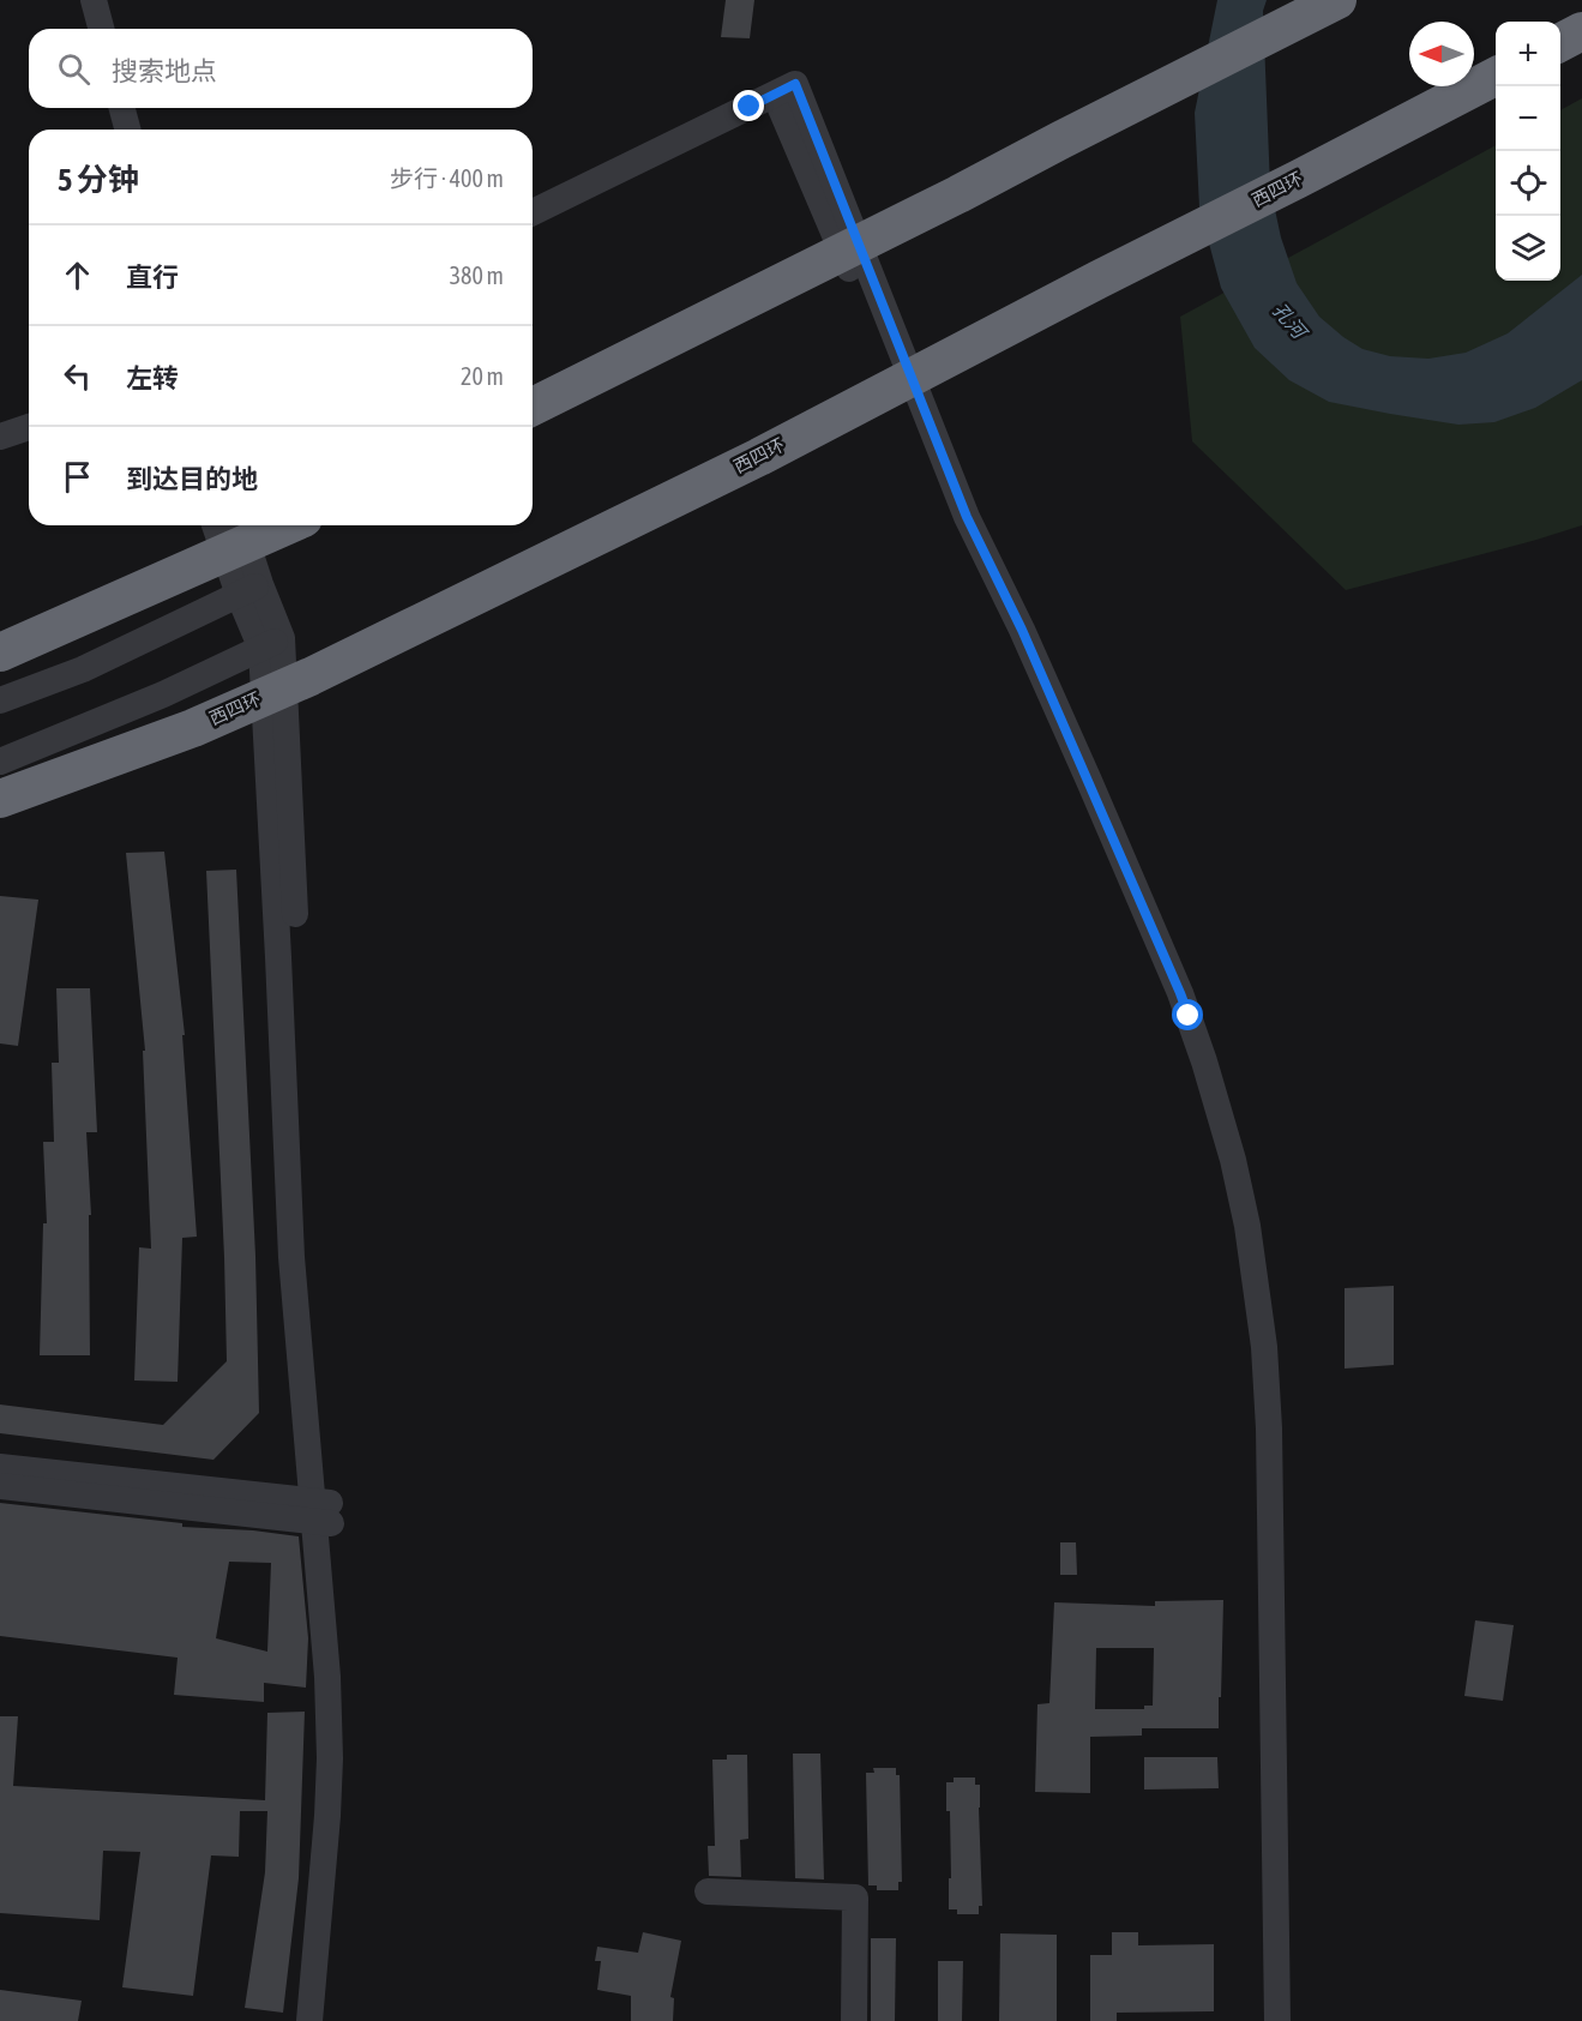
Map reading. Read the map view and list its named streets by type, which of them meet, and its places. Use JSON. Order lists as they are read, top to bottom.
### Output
{
  "streets": {
    "highway": ["西四环"]
  },
  "water": ["孔河"],
  "north": "left",
  "page": {
    "map_buttons": ["+", "−"],
    "search": "搜索地点",
    "heading": ["5 分钟", "步行 · 400 m"],
    "list": [
      ["直行", "380 m"],
      ["左转", "20 m"],
      "到达目的地"
    ]
  }
}
